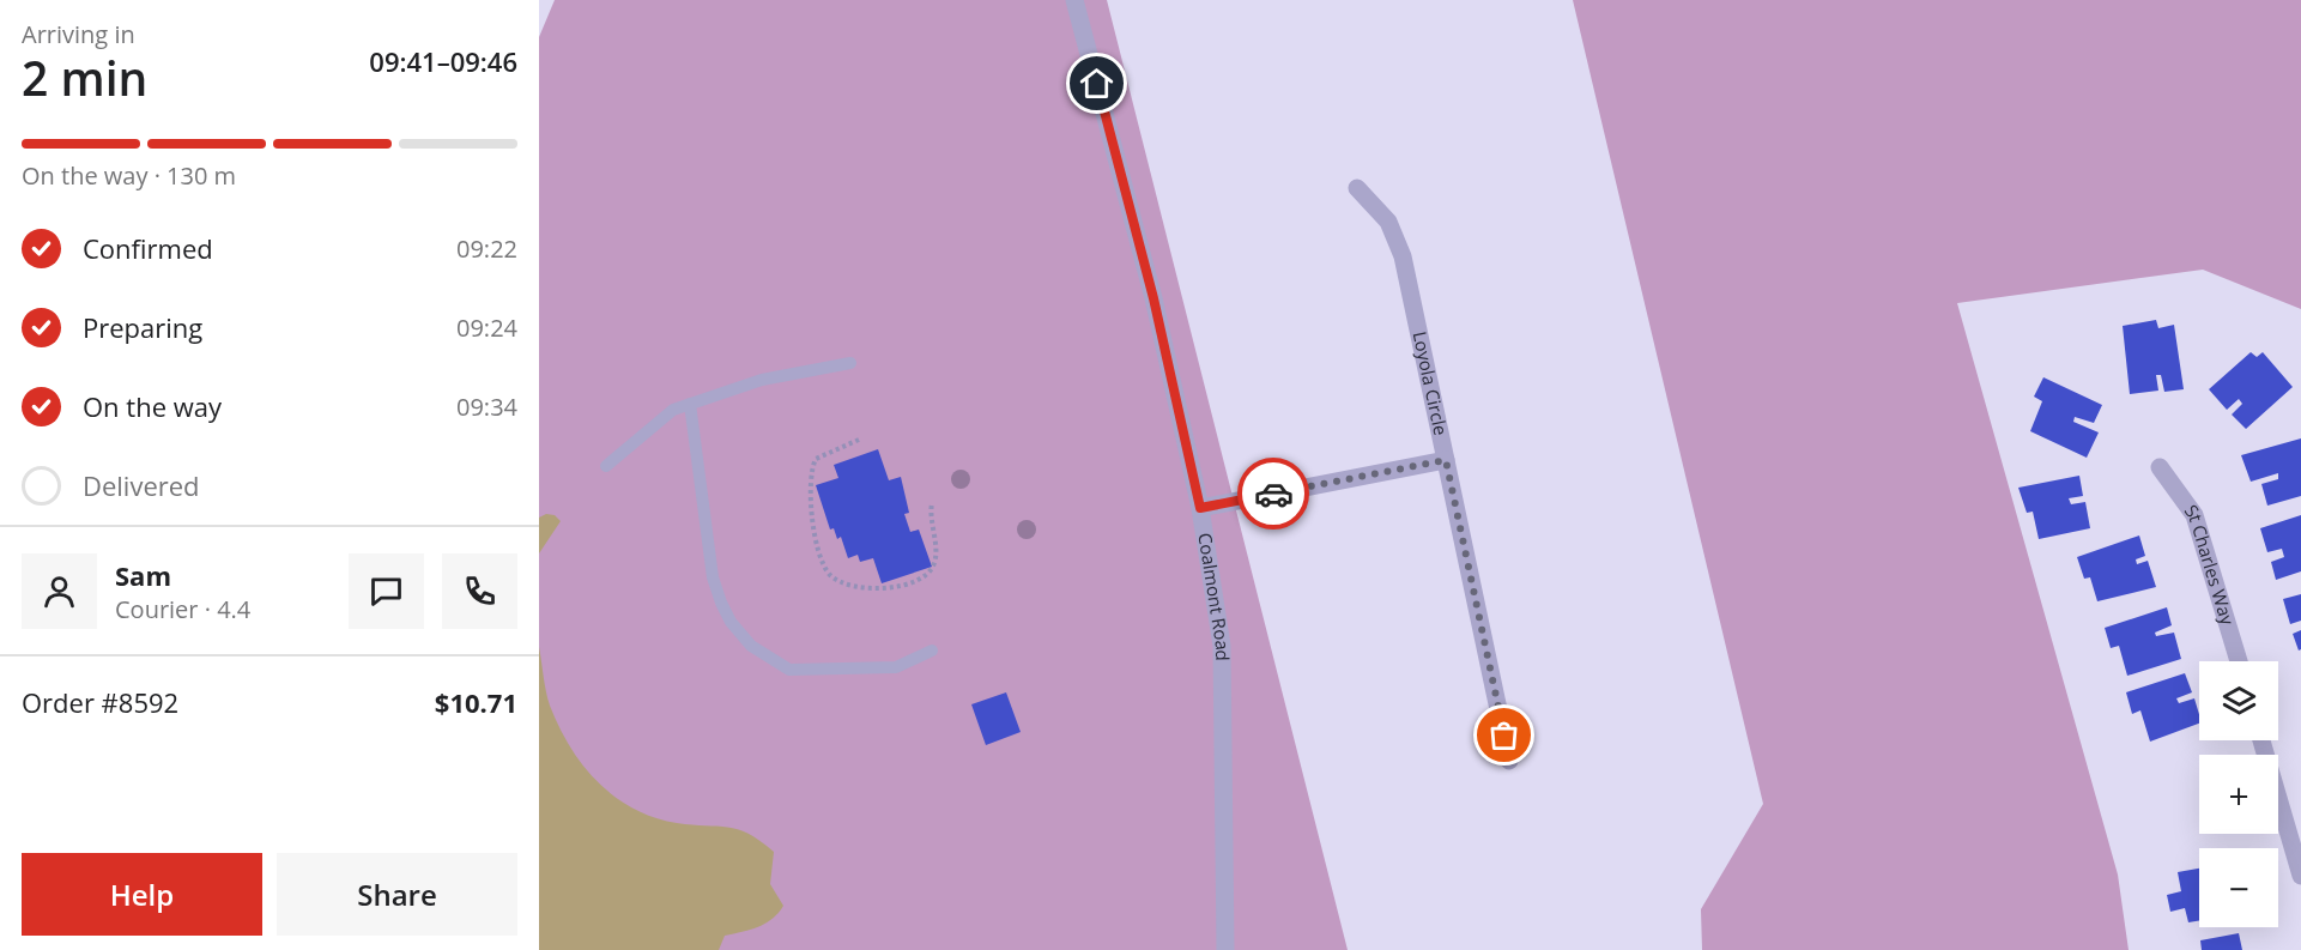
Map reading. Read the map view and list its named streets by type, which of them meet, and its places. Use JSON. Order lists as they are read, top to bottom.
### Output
{
  "streets": {
    "street": ["Loyola Circle", "St Charles Way", "Coalmont Road"]
  },
  "page": {
    "heading": ["2 min", "Arriving in", "09:41–09:46"],
    "panel": [
      "Sam",
      "Courier · 4.4",
      "Order #8592",
      "$10.71"
    ],
    "bar": "On the way · 130 m",
    "list": [
      ["Confirmed", "09:22"],
      ["Preparing", "09:24"],
      ["On the way", "09:34"],
      "Delivered"
    ],
    "map_buttons": ["+", "−"],
    "buttons": ["Help", "Share"]
  }
}
